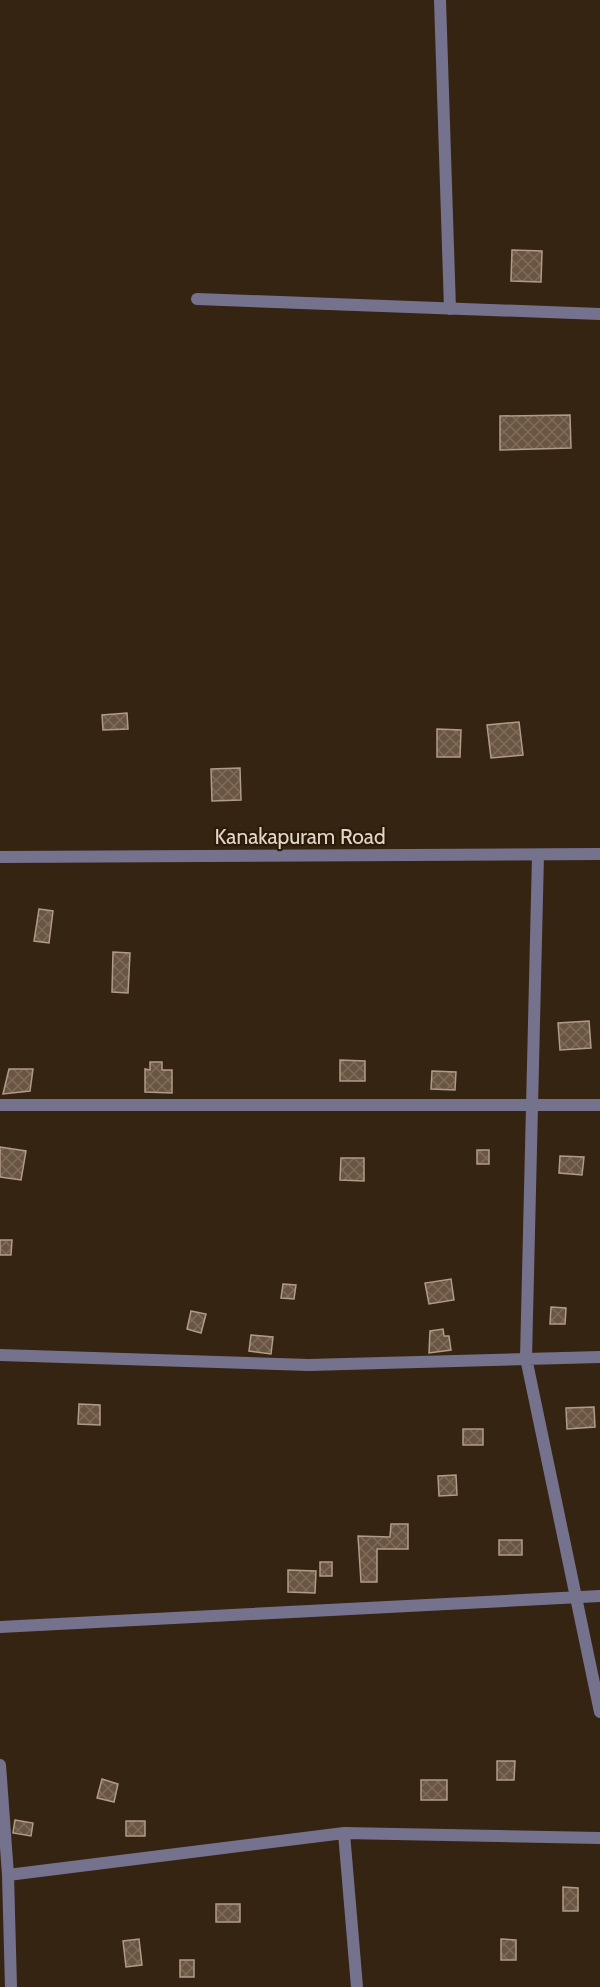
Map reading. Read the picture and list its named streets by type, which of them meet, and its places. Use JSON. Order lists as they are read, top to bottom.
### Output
{
  "streets": {
    "street": ["Kanakapuram Road"]
  }
}
